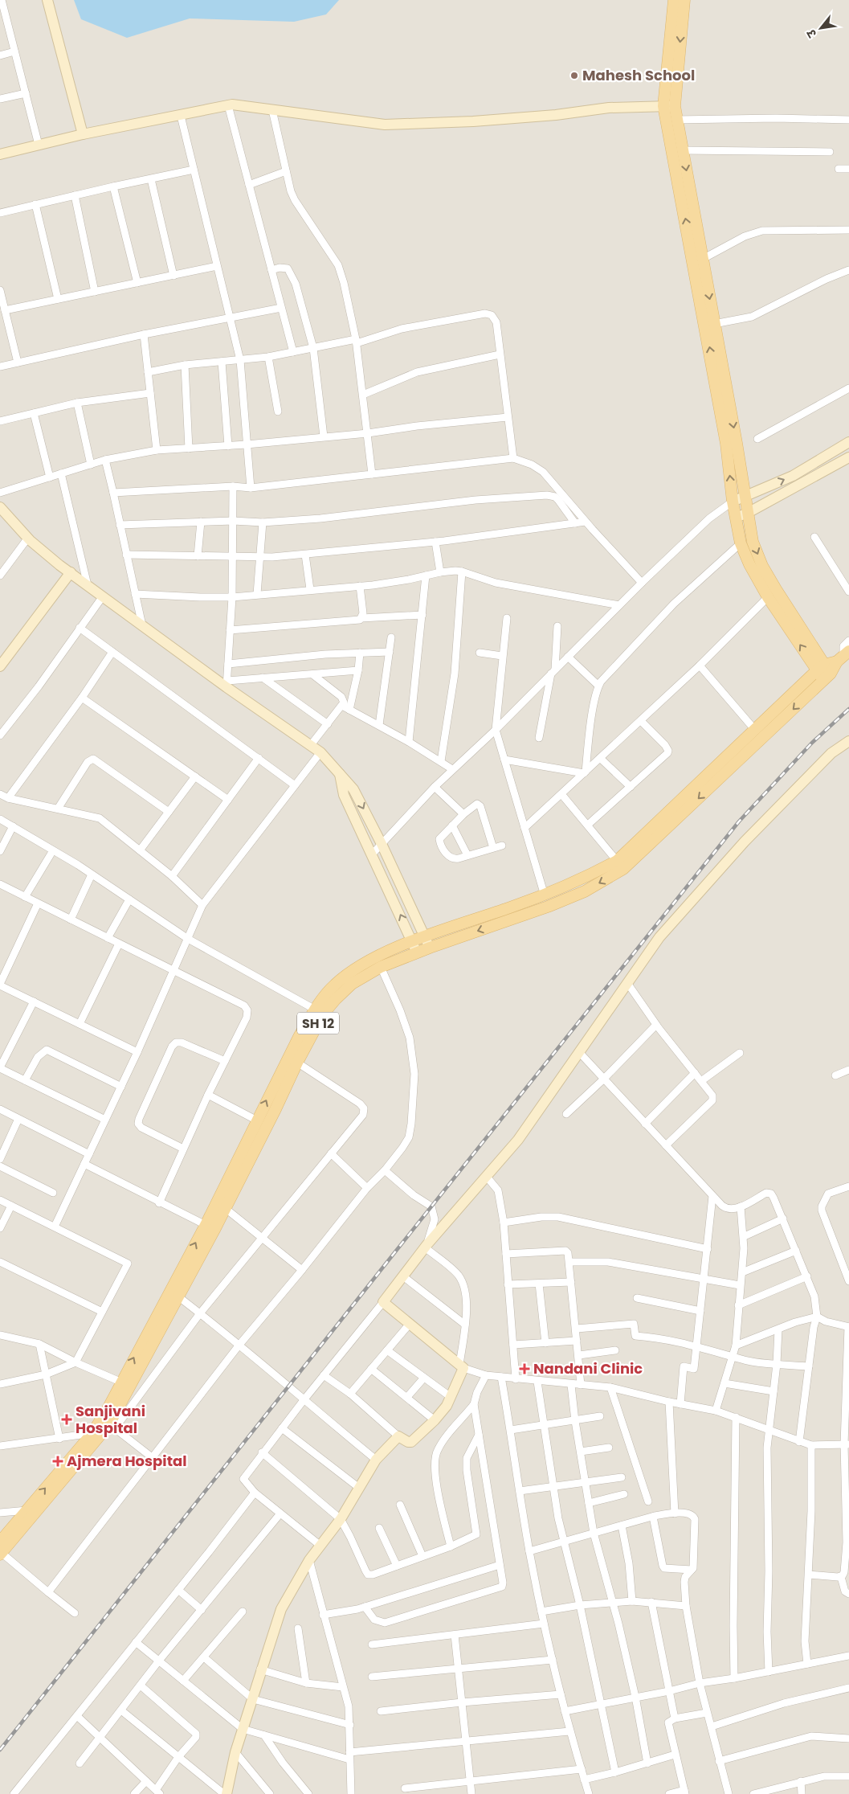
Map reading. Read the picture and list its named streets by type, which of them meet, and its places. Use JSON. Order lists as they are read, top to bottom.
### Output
{
  "streets": {
    "main road": ["SH 12"]
  },
  "places": {
    "other": ["Mahesh School"],
    "health": ["Nandani Clinic", "Sanjivani Hospital", "Ajmera Hospital"]
  },
  "north": "bottom left"
}
